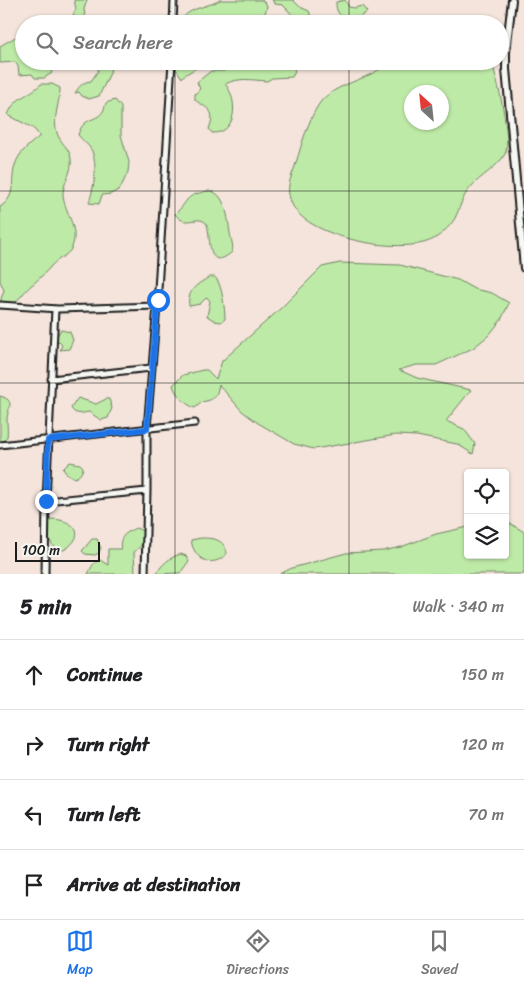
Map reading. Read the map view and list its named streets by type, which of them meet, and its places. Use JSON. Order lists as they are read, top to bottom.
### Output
{
  "scale_bar": "100 m",
  "north": "top left",
  "page": {
    "search": "Search here",
    "scale": "100 m",
    "heading": ["5 min", "Walk · 340 m"],
    "list": [
      ["Continue", "150 m"],
      ["Turn right", "120 m"],
      ["Turn left", "70 m"],
      "Arrive at destination"
    ],
    "nav": ["Map", "Directions", "Saved"]
  }
}
